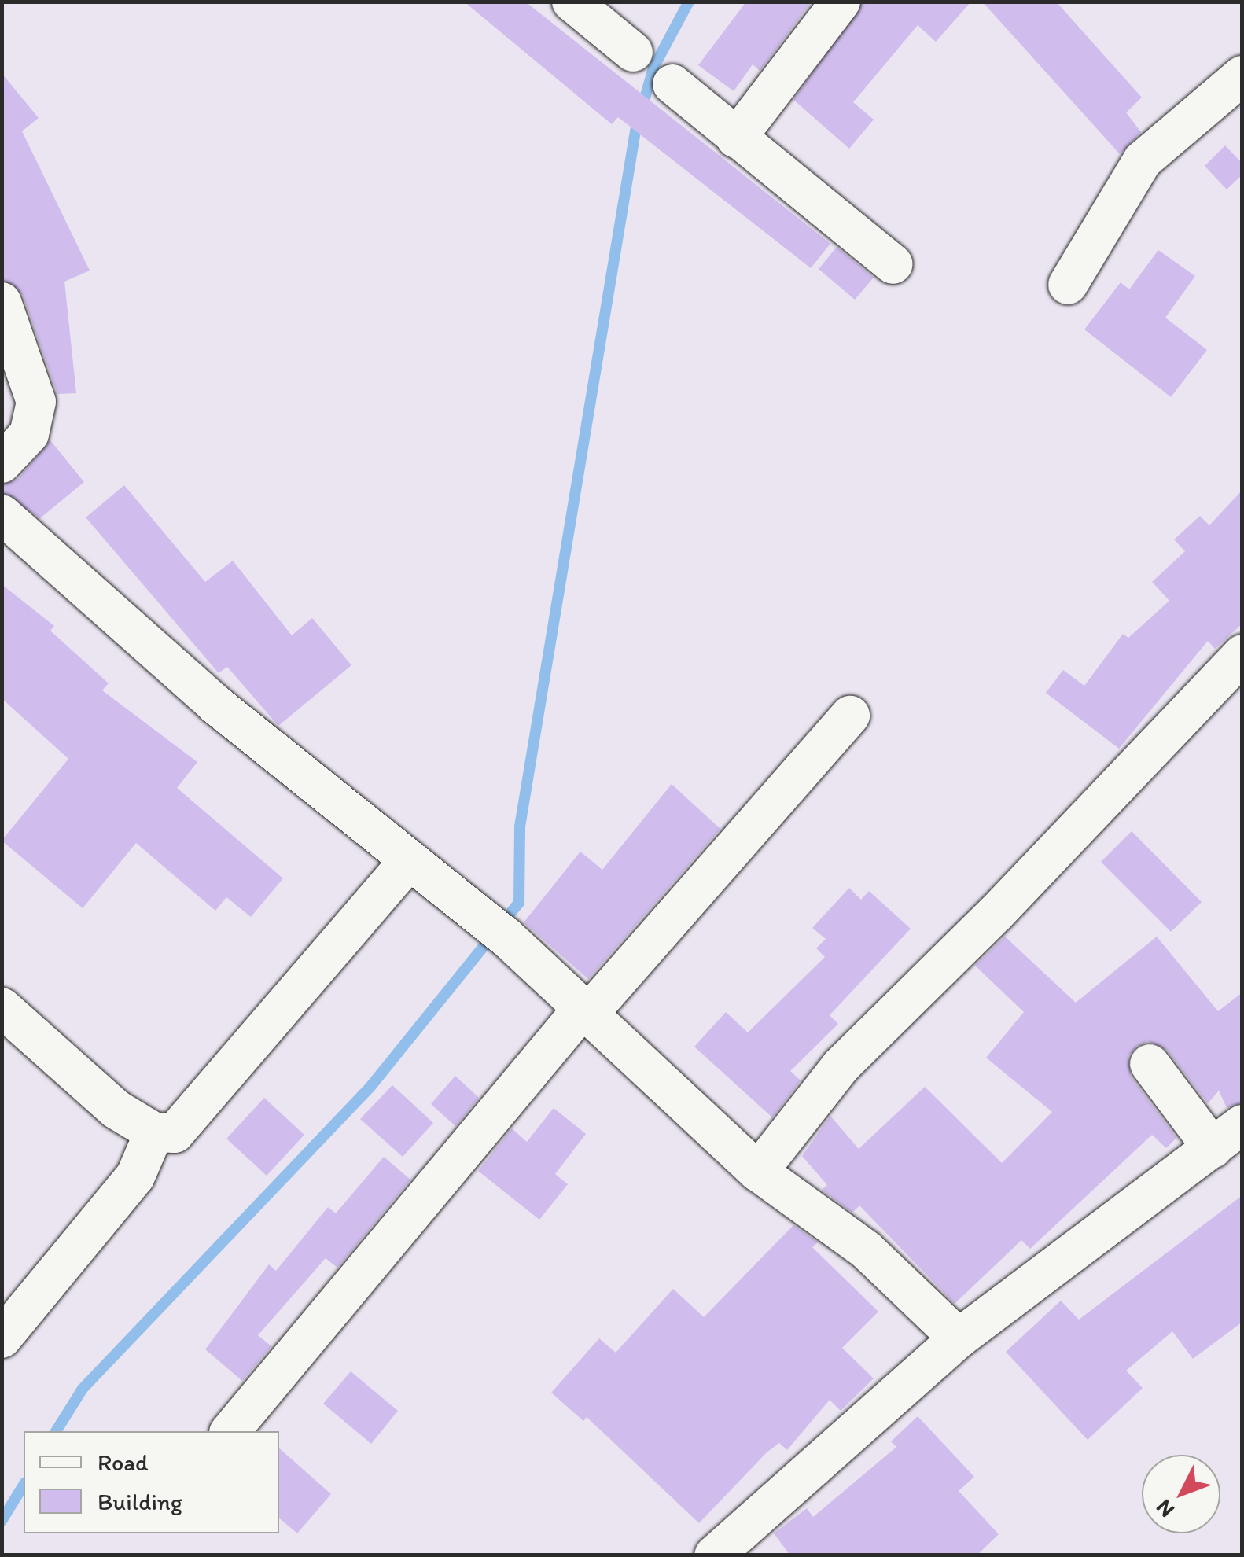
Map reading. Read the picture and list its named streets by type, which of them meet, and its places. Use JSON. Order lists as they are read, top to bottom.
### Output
{
  "legend": ["Road", "Building"],
  "north": "bottom left"
}
